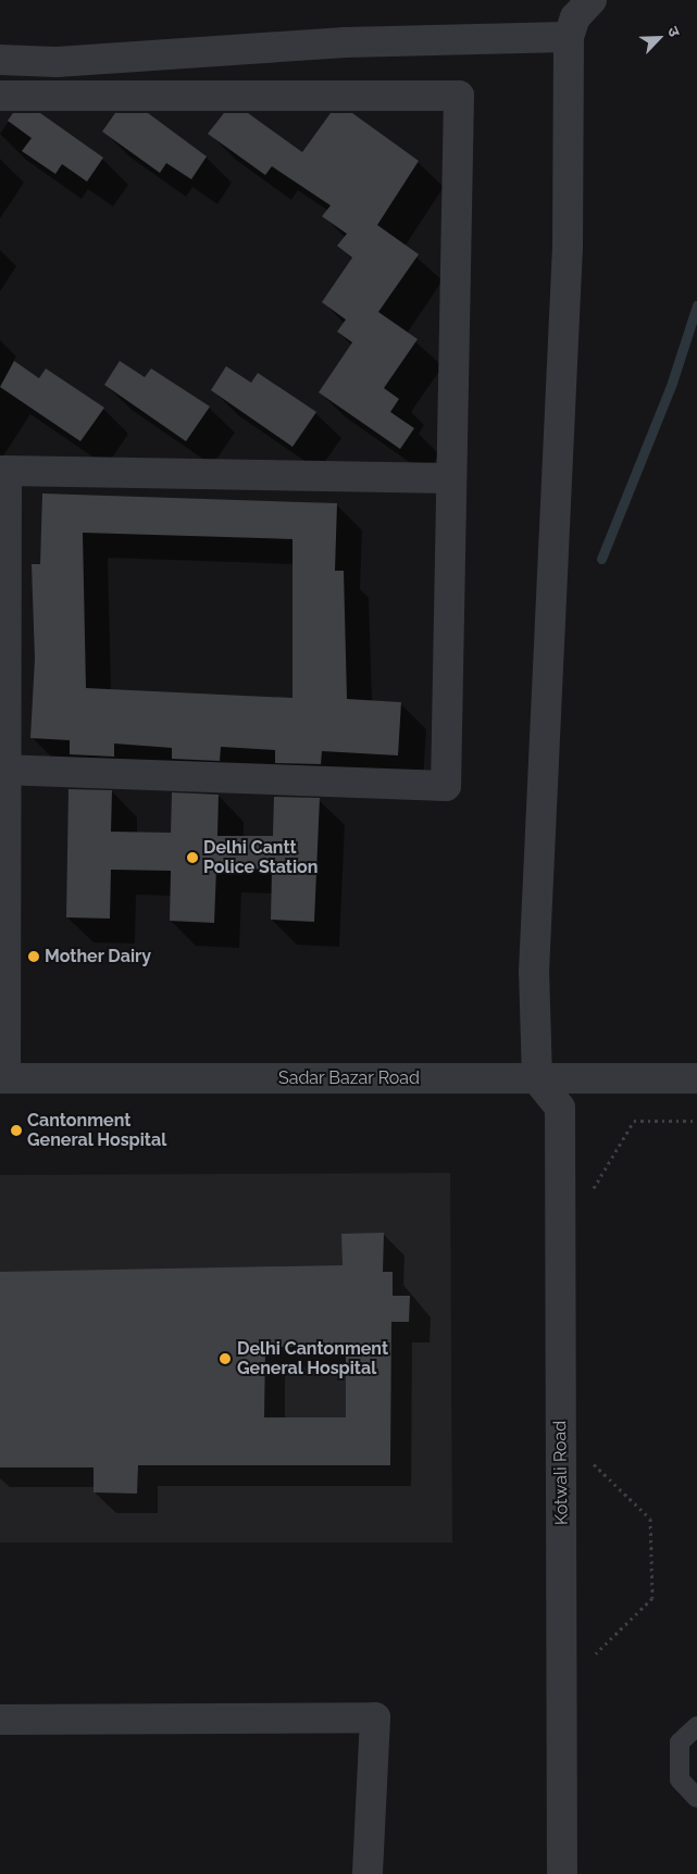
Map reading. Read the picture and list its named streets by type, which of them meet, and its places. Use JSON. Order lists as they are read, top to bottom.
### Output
{
  "streets": {
    "street": ["Sadar Bazar Road", "Kotwali Road"]
  },
  "crossings": [
    ["Sadar Bazar Road", "Kotwali Road"]
  ],
  "places": [
    "Delhi Cantt Police Station",
    "Mother Dairy",
    "Cantonment General Hospital",
    "Delhi Cantonment General Hospital"
  ],
  "north": "top right"
}
